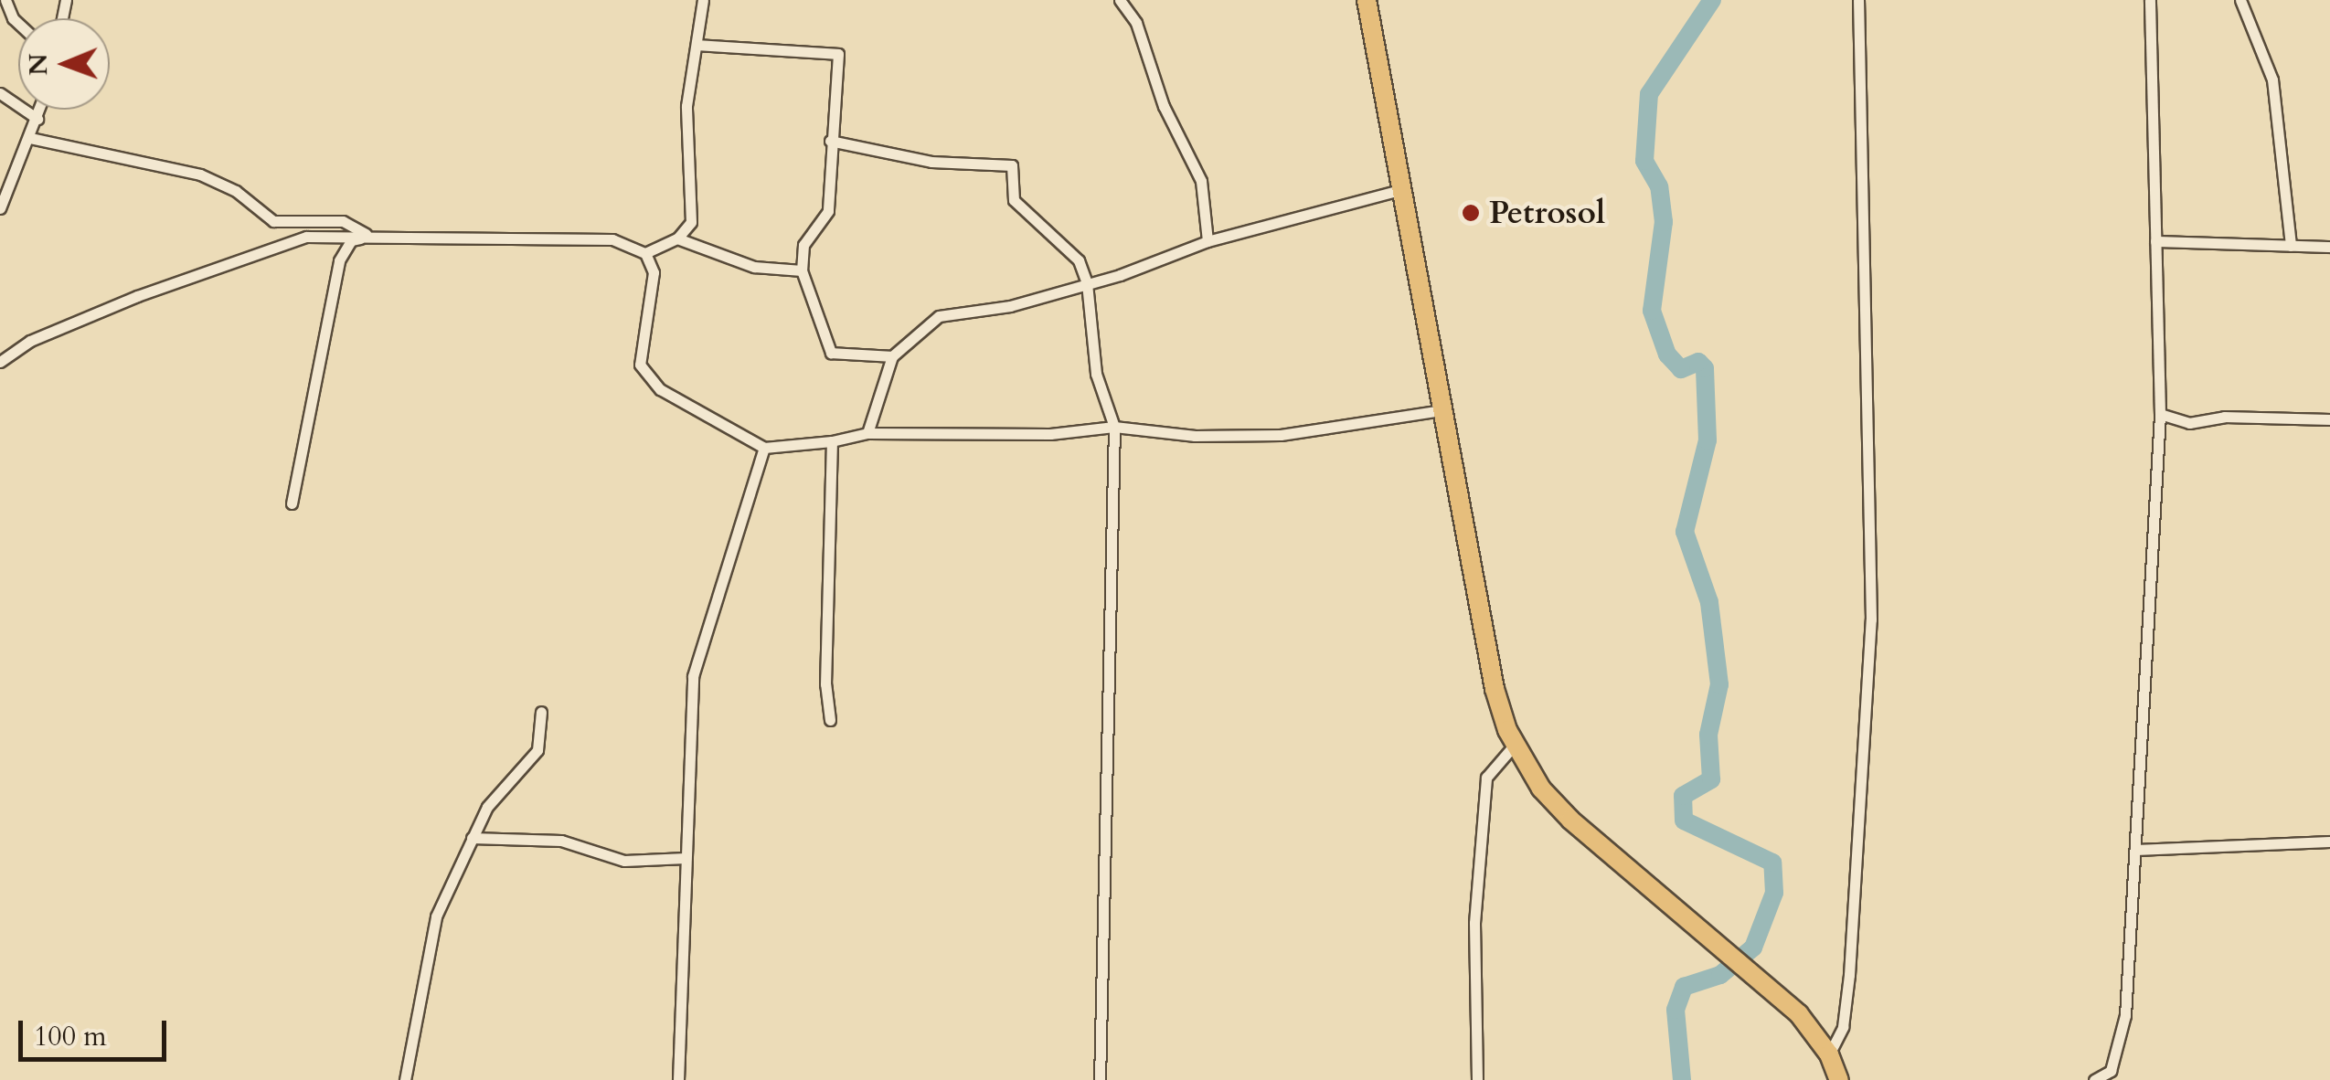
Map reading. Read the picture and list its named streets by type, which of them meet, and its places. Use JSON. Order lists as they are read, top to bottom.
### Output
{
  "places": ["Petrosol"],
  "scale_bar": "100 m",
  "north": "left"
}
